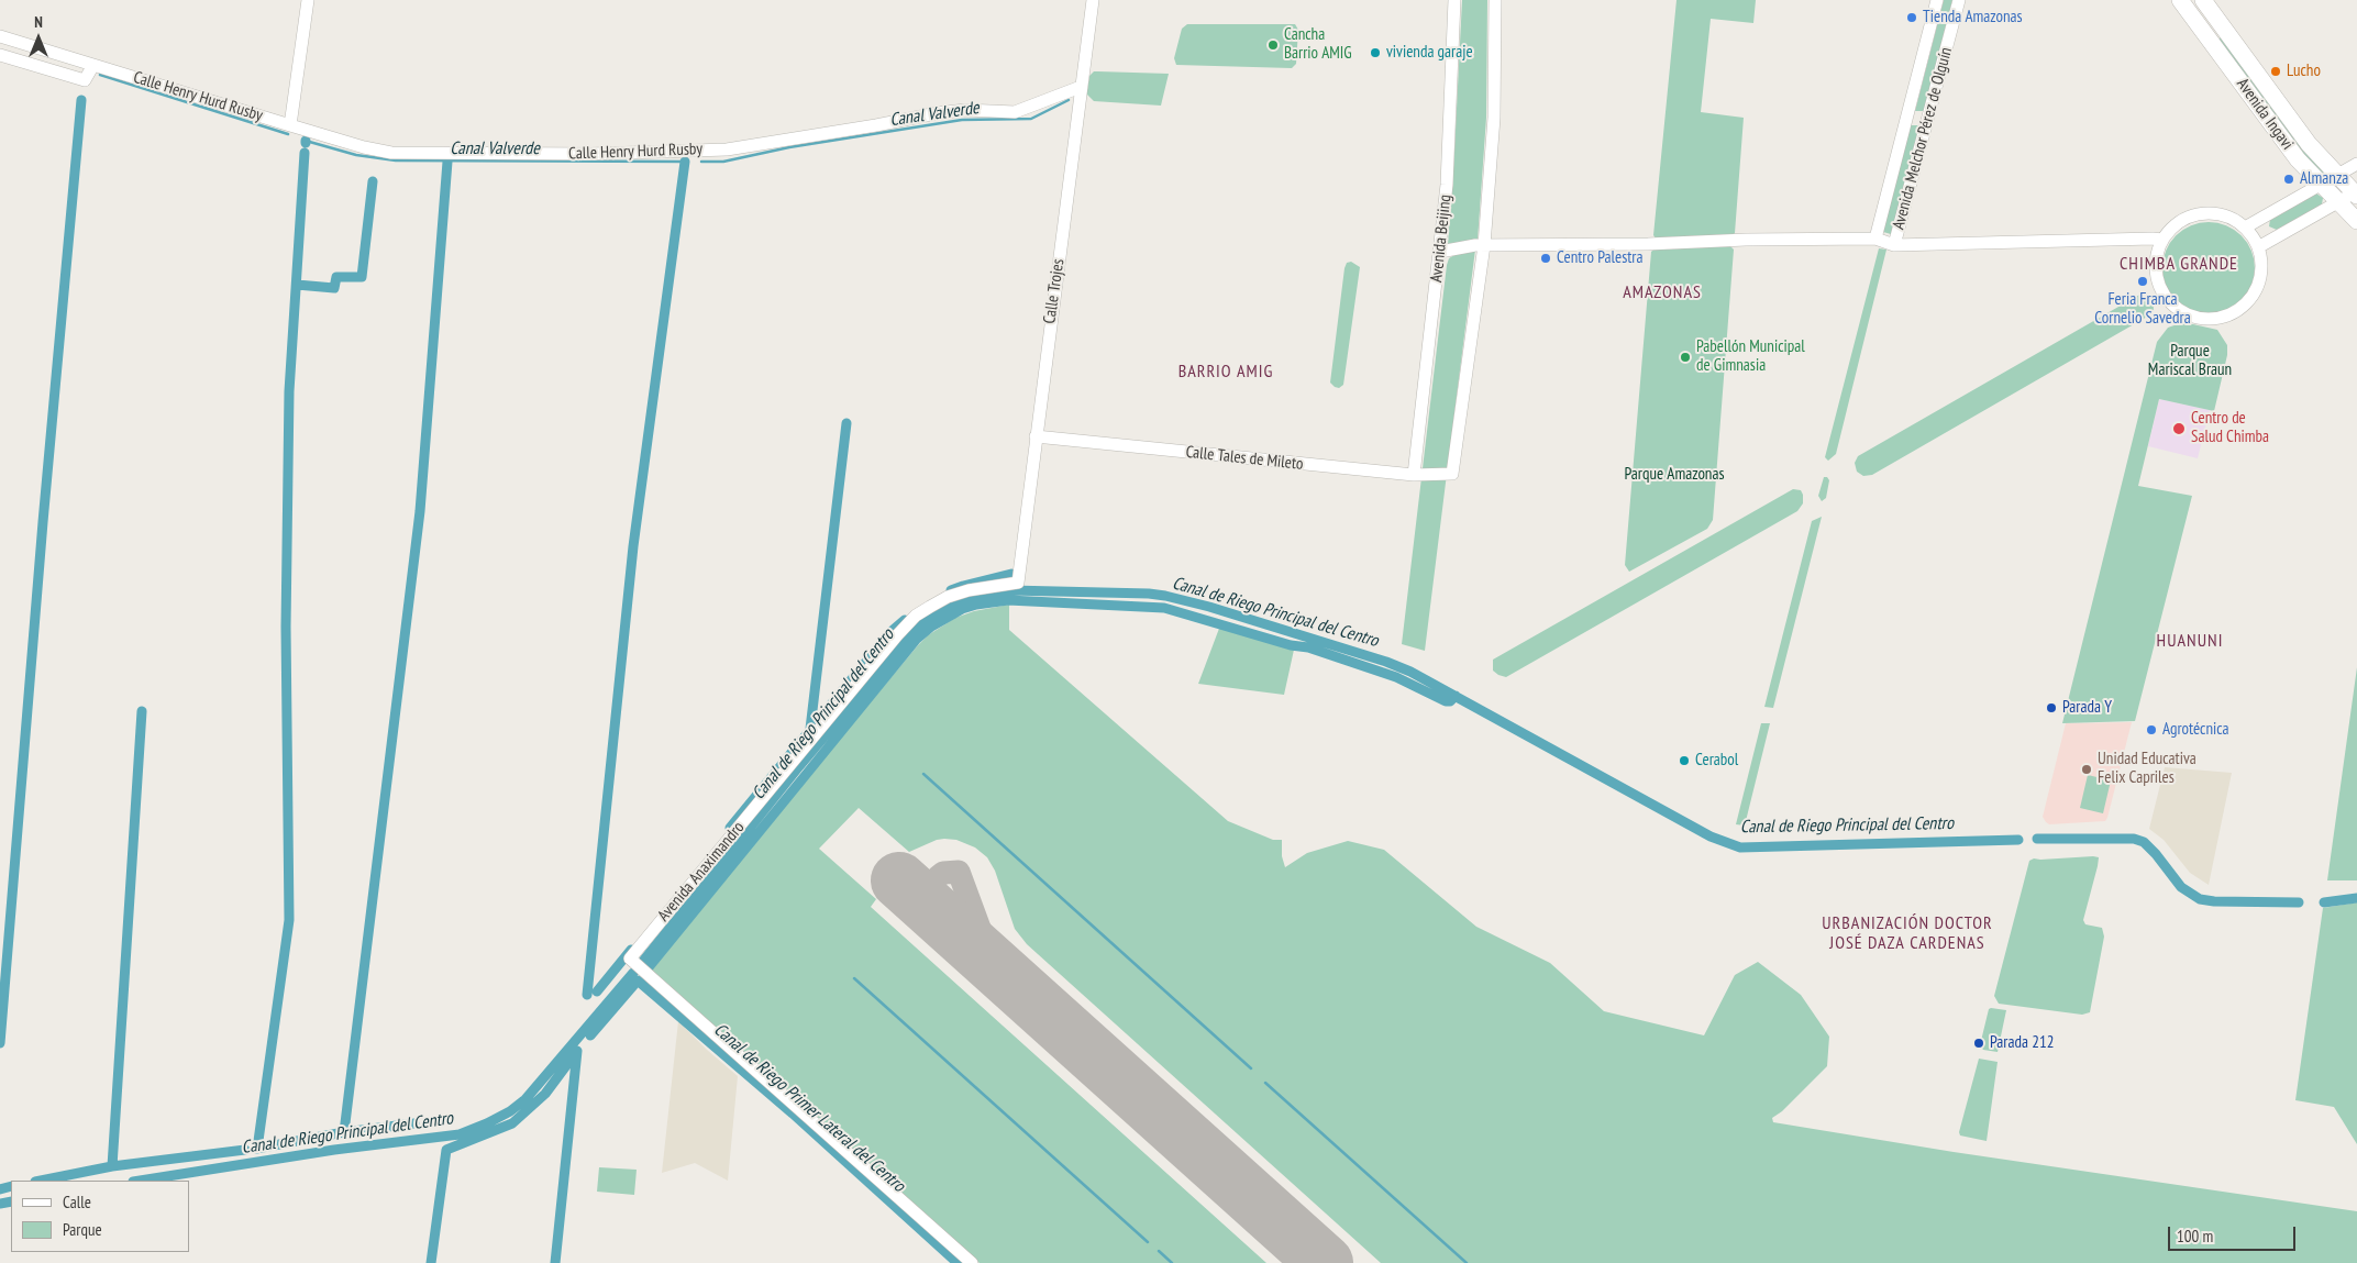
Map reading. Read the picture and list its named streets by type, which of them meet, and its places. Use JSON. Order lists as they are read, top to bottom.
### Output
{
  "streets": {
    "highway": ["Avenida Ingavi"],
    "street": [
      "Calle Henry Hurd Rusby",
      "Avenida Melchor Pérez de Olguín",
      "Avenida Beijing",
      "Calle Trojes",
      "Calle Tales de Mileto",
      "Avenida Anaximandro"
    ]
  },
  "crossings": [
    ["Calle Henry Hurd Rusby", "Calle Trojes"],
    ["Avenida Beijing", "Calle Tales de Mileto"],
    ["Calle Trojes", "Calle Tales de Mileto"],
    ["Calle Trojes", "Avenida Anaximandro"]
  ],
  "districts": [
    "CHIMBA GRANDE",
    "AMAZONAS",
    "BARRIO AMIG",
    "HUANUNI",
    "URBANIZACIÓN DOCTOR JOSÉ DAZA CARDENAS"
  ],
  "water": ["Canal Valverde", "Canal de Riego Principal del Centro", "Canal de Riego Primer Lateral del Centro"],
  "parks": ["Parque Mariscal Braun", "Parque Amazonas"],
  "places": [
    "Tienda Amazonas",
    "Cancha Barrio AMIG",
    "vivienda garaje",
    "Lucho",
    "Almanza",
    "Centro Palestra",
    "Feria Franca Cornelio Savedra",
    "Pabellón Municipal de Gimnasia",
    "Centro de Salud Chimba",
    "Parada Y",
    "Agrotécnica",
    "Cerabol",
    "Unidad Educativa Felix Capriles",
    "Parada 212"
  ],
  "legend": ["Calle", "Parque"],
  "scale_bar": "100 m",
  "north": "top"
}
